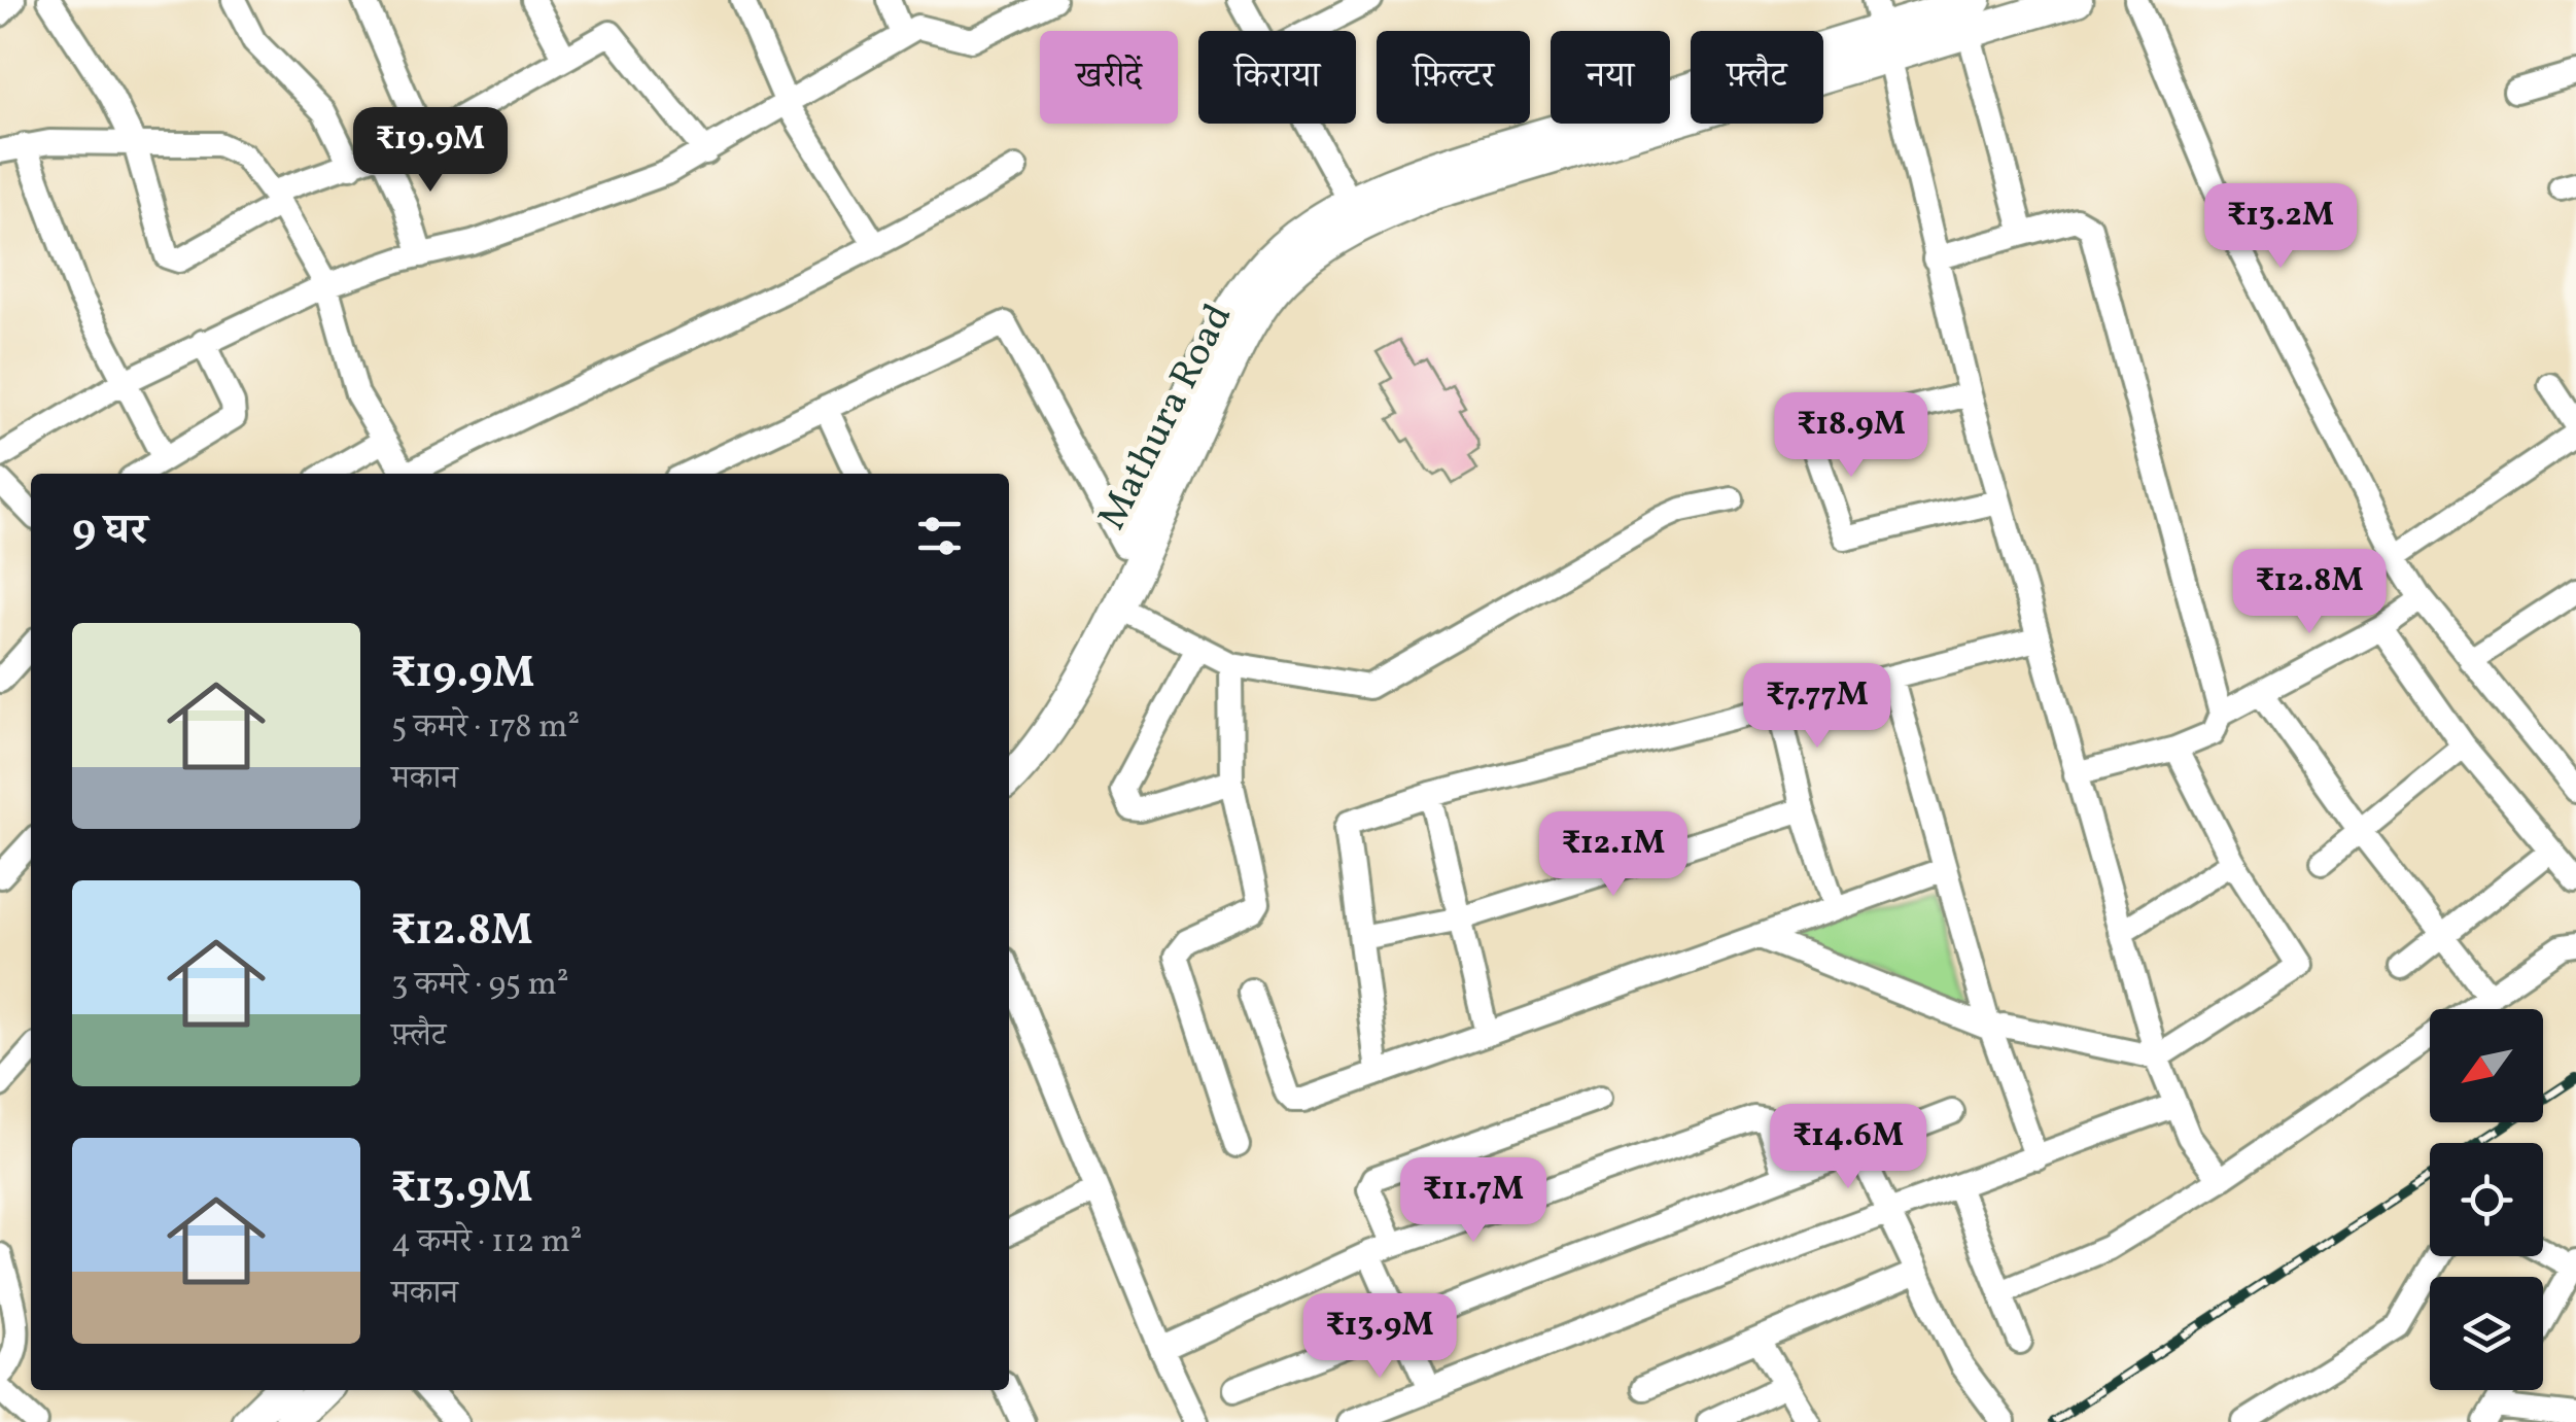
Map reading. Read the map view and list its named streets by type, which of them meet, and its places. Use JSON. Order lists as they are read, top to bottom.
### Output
{
  "streets": {
    "main road": ["Mathura Road"]
  },
  "north": "bottom left",
  "page": {
    "chip": [
      "खरीदें",
      "किराया",
      "फ़िल्टर",
      "नया",
      "फ़्लैट"
    ],
    "price": [
      "₹19.9M",
      "₹13.2M",
      "₹18.9M",
      "₹12.8M",
      "₹7.77M",
      "₹12.1M",
      "₹14.6M",
      "₹11.7M",
      "₹13.9M"
    ],
    "heading": "9 घर",
    "list": [
      {
        "name": "₹19.9M",
        "note": "5 कमरे · 178 m² · मकान"
      },
      {
        "name": "₹12.8M",
        "note": "3 कमरे · 95 m² · फ़्लैट"
      },
      {
        "name": "₹13.9M",
        "note": "4 कमरे · 112 m² · मकान"
      }
    ]
  }
}
